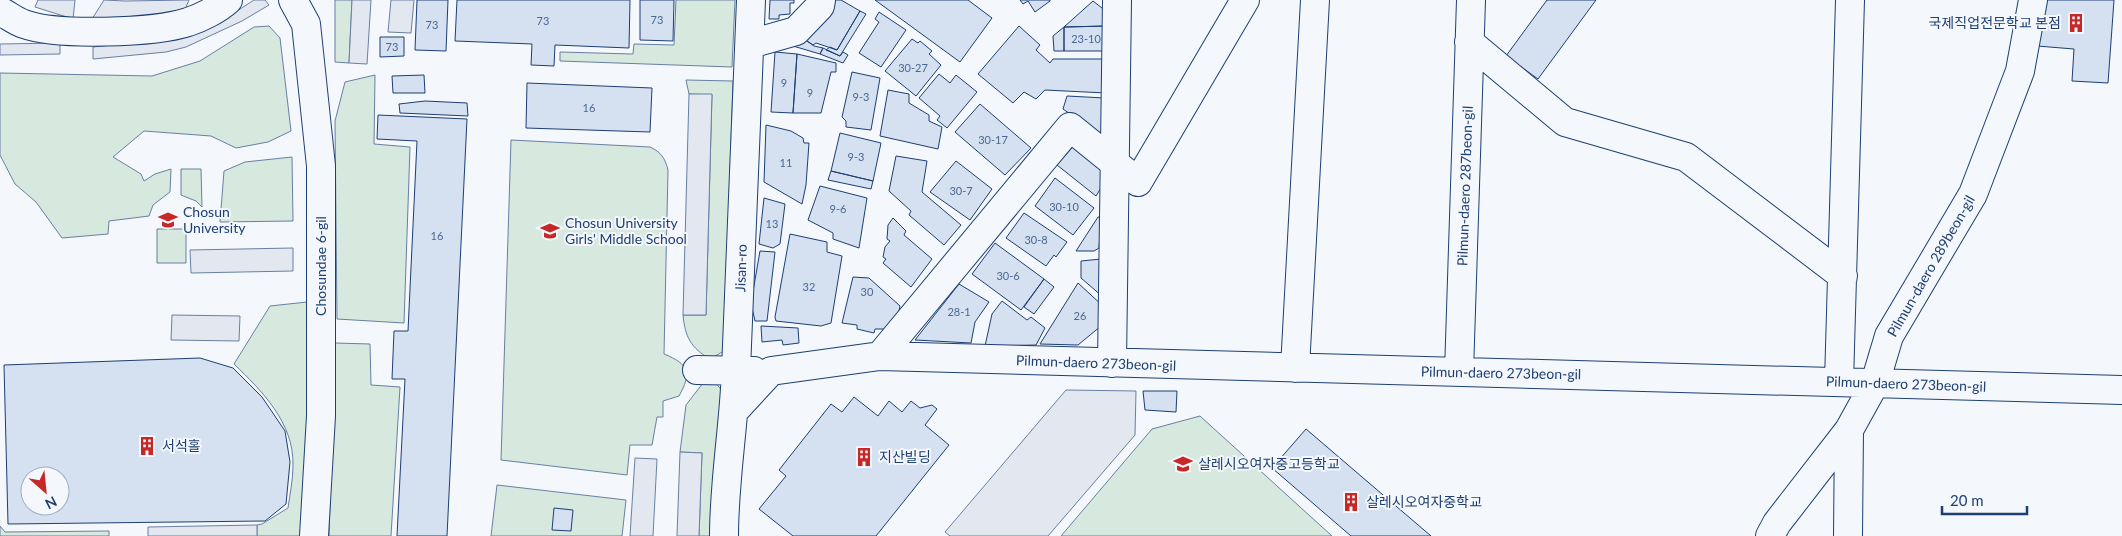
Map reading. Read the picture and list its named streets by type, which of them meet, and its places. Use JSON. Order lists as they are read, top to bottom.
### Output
{
  "streets": {
    "street": [
      "Pilmun-daero 287beon-gil",
      "Chosundae 6-gil",
      "Pilmun-daero 289beon-gil",
      "Jisan-ro",
      "Pilmun-daero 273beon-gil"
    ]
  },
  "crossings": [
    ["Pilmun-daero 287beon-gil", "Pilmun-daero 273beon-gil"],
    ["Pilmun-daero 289beon-gil", "Pilmun-daero 273beon-gil"],
    ["Jisan-ro", "Pilmun-daero 273beon-gil"]
  ],
  "places": {
    "building": [
      "국제직업전문학교 본점",
      "서석홀",
      "지산빌딩",
      "살레시오여자중학교"
    ],
    "school or university": ["Chosun University", "Chosun University Girls' Middle School", "살레시오여자중고등학교"]
  },
  "house_numbers": [
    "73",
    "73",
    "73",
    "23-10",
    "73",
    "30-27",
    "9",
    "9",
    "9-3",
    "16",
    "30-17",
    "9-3",
    "11",
    "30-7",
    "30-10",
    "9-6",
    "13",
    "16",
    "30-8",
    "30-6",
    "32",
    "30",
    "28-1",
    "26"
  ],
  "scale_bar": "20 m",
  "north": "bottom right"
}
